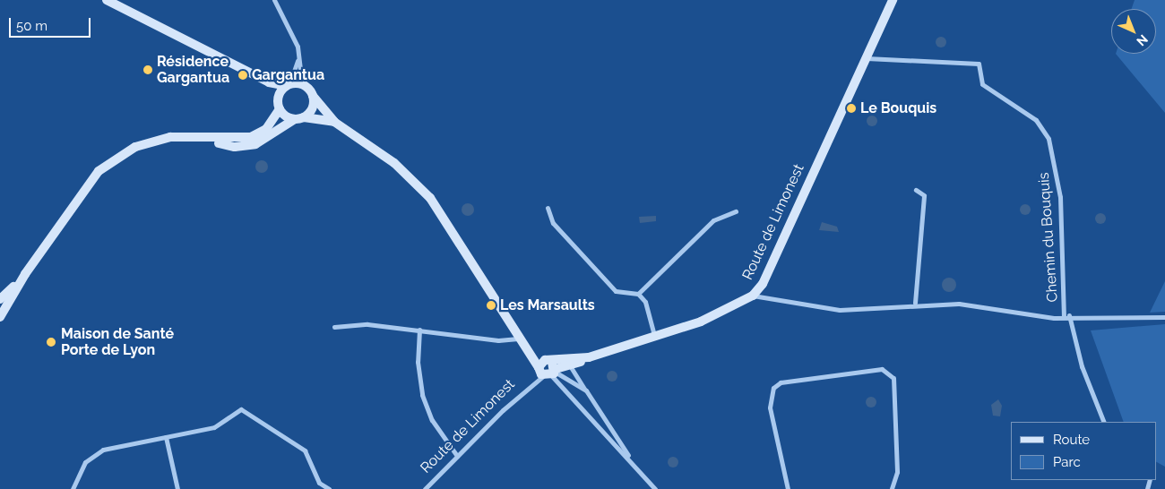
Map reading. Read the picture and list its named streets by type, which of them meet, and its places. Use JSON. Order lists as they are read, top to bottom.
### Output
{
  "streets": {
    "street": ["Route de Limonest", "Chemin du Bouquis"]
  },
  "crossings": [
    ["Route de Limonest", "Chemin du Bouquis"]
  ],
  "places": [
    "Résidence Gargantua",
    "Gargantua",
    "Le Bouquis",
    "Les Marsaults",
    "Maison de Santé Porte de Lyon"
  ],
  "legend": ["Route", "Parc"],
  "scale_bar": "50 m",
  "north": "bottom right"
}
